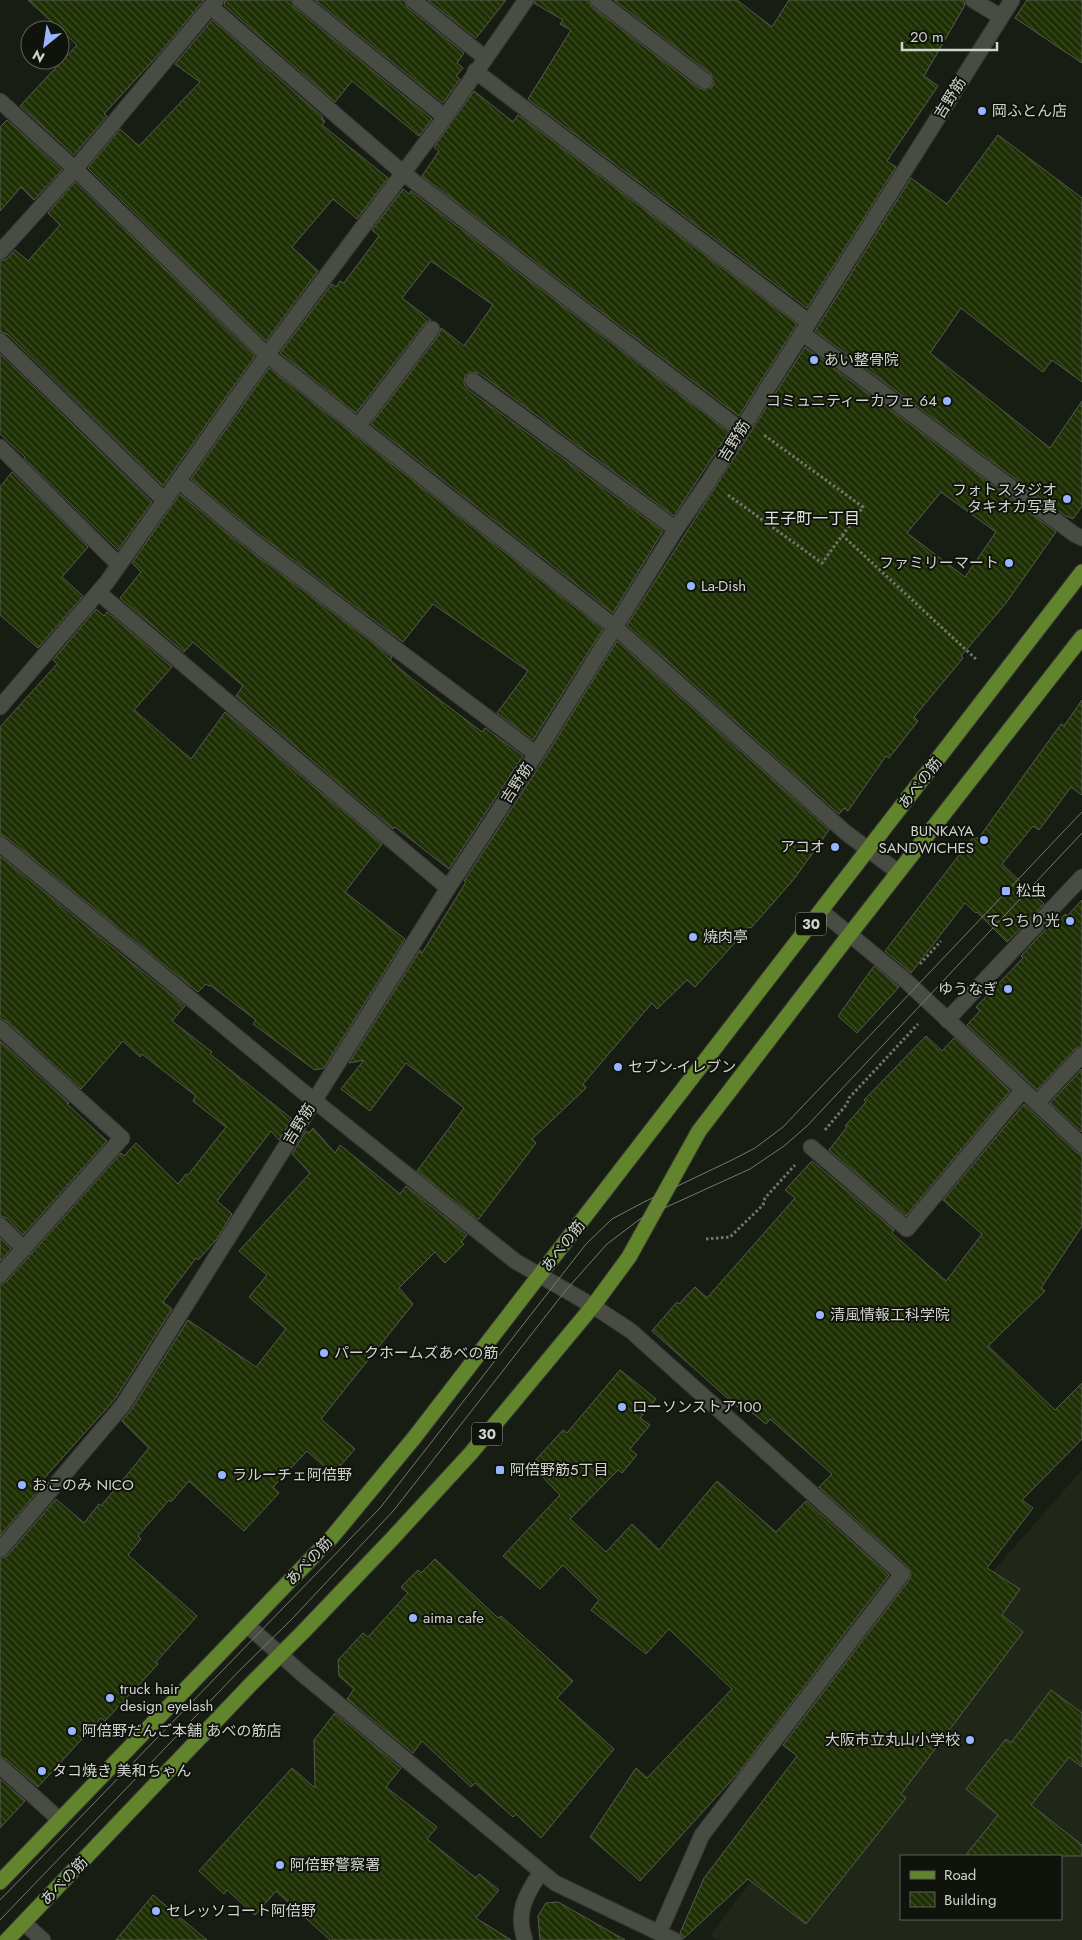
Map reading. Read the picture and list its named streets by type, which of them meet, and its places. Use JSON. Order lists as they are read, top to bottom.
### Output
{
  "streets": {
    "main road": ["あべの筋", "30"],
    "street": ["吉野筋"]
  },
  "districts": ["王子町一丁目"],
  "places": {
    "other": [
      "岡ふとん店",
      "あい整骨院",
      "コミュニティーカフェ 64",
      "フォトスタジオ タキオカ写真",
      "ファミリーマート",
      "La-Dish",
      "BUNKAYA SANDWICHES",
      "アコオ",
      "てっちり光",
      "焼肉亭",
      "ゆうなぎ",
      "セブン-イレブン",
      "清風情報工科学院",
      "パークホームズあべの筋",
      "ローソンストア100",
      "ラルーチェ阿倍野",
      "おこのみ NICO",
      "aima cafe",
      "truck hair design eyelash",
      "阿倍野だんご本舗 あべの筋店",
      "大阪市立丸山小学校",
      "タコ焼き 美和ちゃん",
      "阿倍野警察署",
      "セレッソコート阿倍野"
    ],
    "transit": ["松虫", "阿倍野筋5丁目"]
  },
  "legend": ["Road", "Building"],
  "scale_bar": "20 m",
  "north": "bottom left"
}
